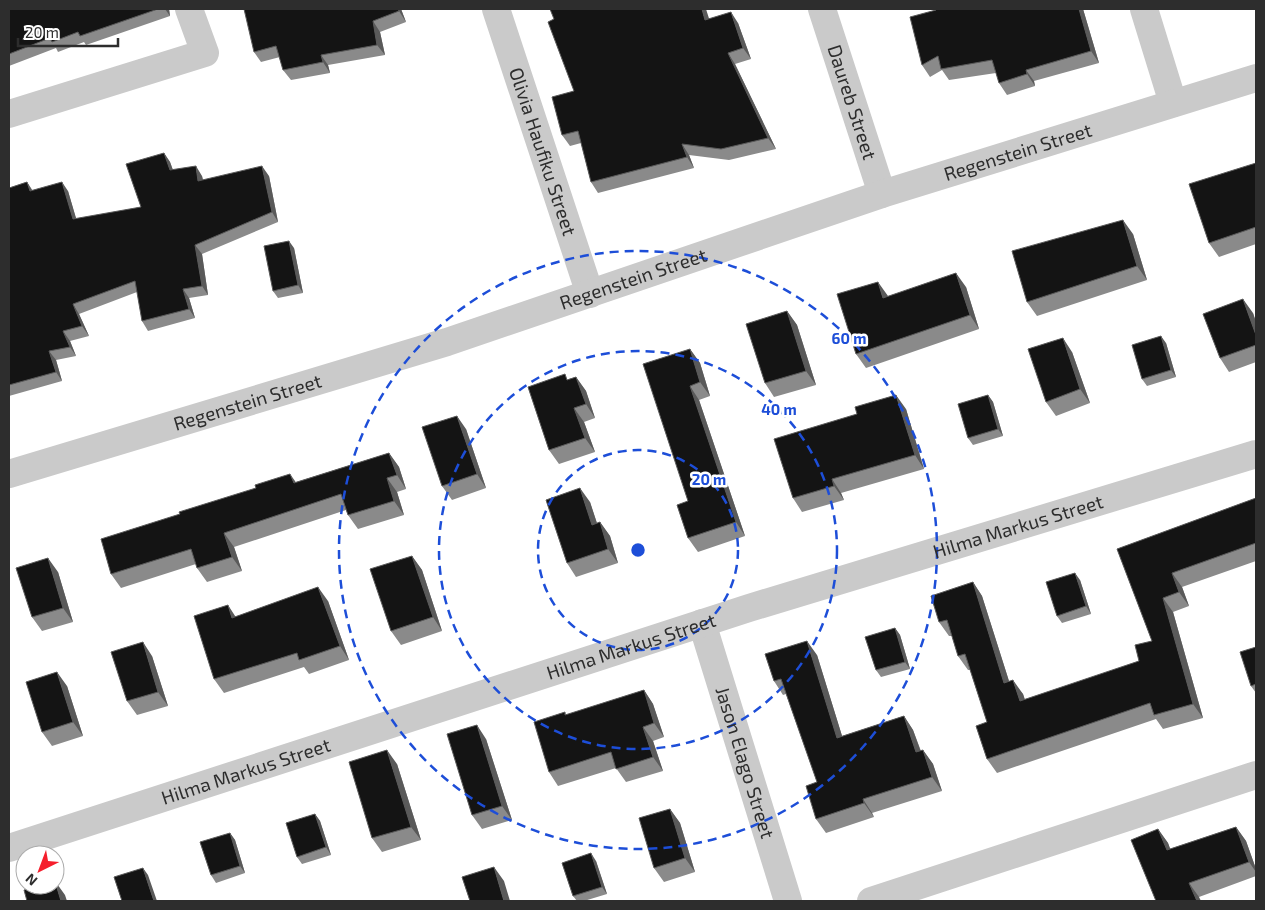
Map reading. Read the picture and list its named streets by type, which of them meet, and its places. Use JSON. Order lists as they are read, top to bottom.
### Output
{
  "streets": {
    "street": [
      "Daureb Street",
      "Olivia Haufiku Street",
      "Regenstein Street",
      "Hilma Markus Street",
      "Jason Elago Street"
    ]
  },
  "crossings": [
    ["Daureb Street", "Regenstein Street"],
    ["Olivia Haufiku Street", "Regenstein Street"],
    ["Hilma Markus Street", "Jason Elago Street"]
  ],
  "scale_bar": "20 m",
  "north": "bottom left",
  "rings": ["60 m", "40 m", "20 m"]
}
